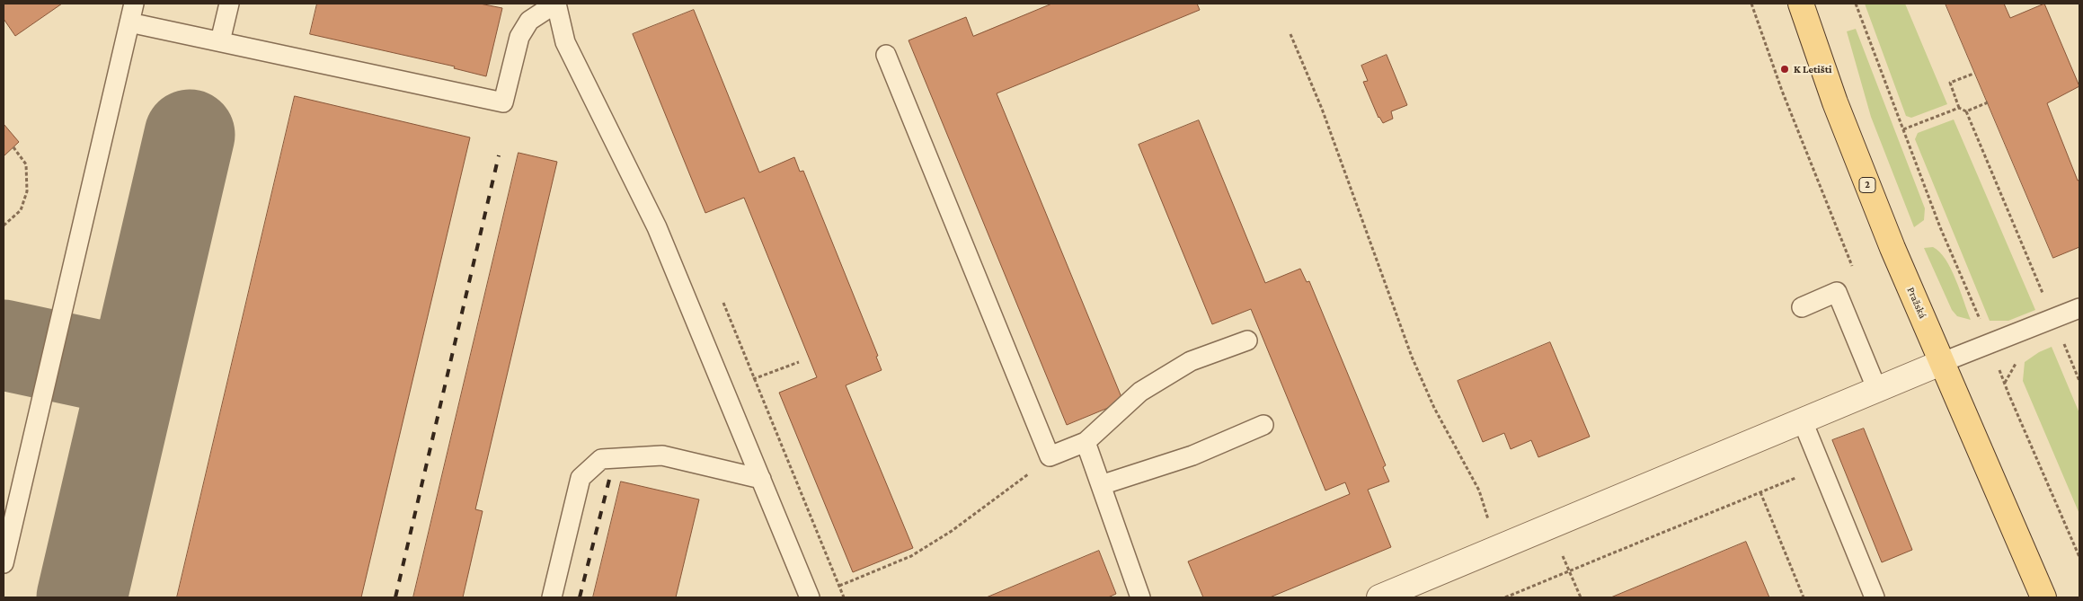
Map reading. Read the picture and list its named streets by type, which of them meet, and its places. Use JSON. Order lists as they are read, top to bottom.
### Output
{
  "streets": {
    "main road": ["2", "Pražská"]
  },
  "places": ["K Letišti"]
}
